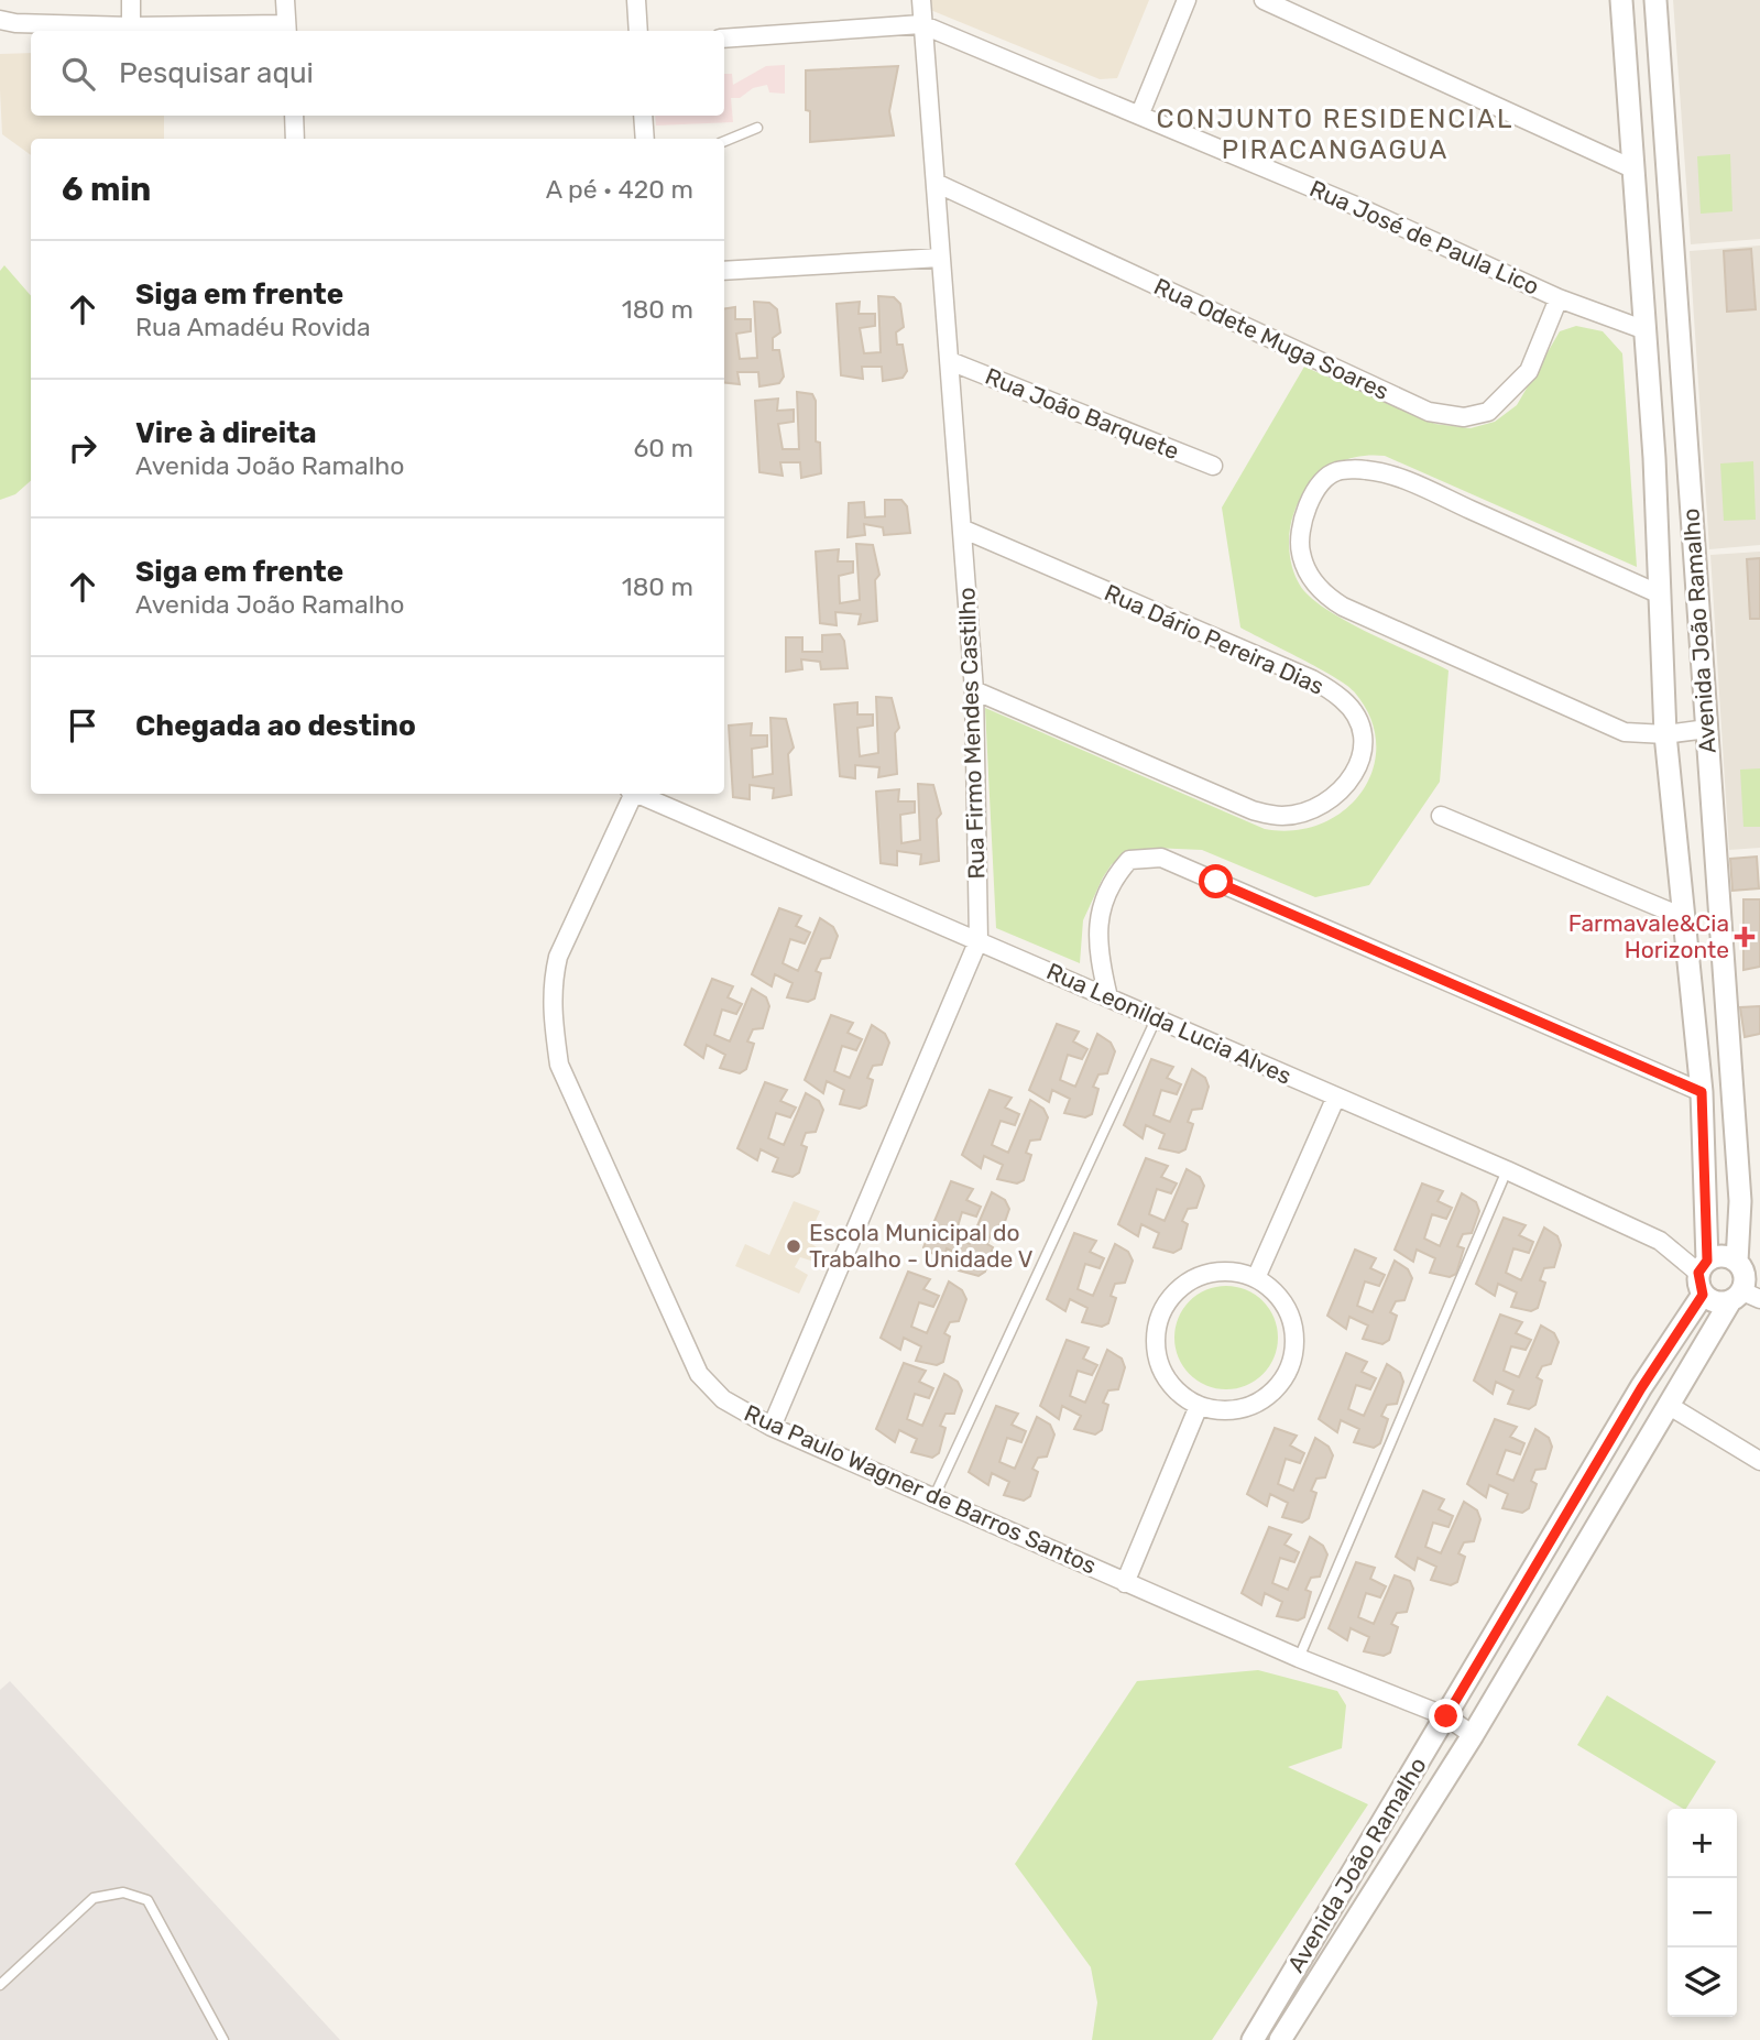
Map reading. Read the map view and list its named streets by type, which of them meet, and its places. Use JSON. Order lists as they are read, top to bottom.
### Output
{
  "streets": {
    "street": [
      "Rua José de Paula Lico",
      "Rua Odete Muga Soares",
      "Rua João Barquete",
      "Avenida João Ramalho",
      "Rua Dário Pereira Dias",
      "Rua Firmo Mendes Castilho",
      "Rua Leonilda Lucia Alves",
      "Rua Paulo Wagner de Barros Santos"
    ]
  },
  "crossings": [
    ["Rua José de Paula Lico", "Rua Odete Muga Soares"],
    ["Rua José de Paula Lico", "Avenida João Ramalho"],
    ["Rua José de Paula Lico", "Rua Firmo Mendes Castilho"],
    ["Rua Odete Muga Soares", "Rua Firmo Mendes Castilho"],
    ["Rua João Barquete", "Rua Firmo Mendes Castilho"],
    ["Avenida João Ramalho", "Rua Leonilda Lucia Alves"],
    ["Avenida João Ramalho", "Rua Paulo Wagner de Barros Santos"],
    ["Rua Dário Pereira Dias", "Rua Firmo Mendes Castilho"],
    ["Rua Firmo Mendes Castilho", "Rua Leonilda Lucia Alves"],
    ["Rua Firmo Mendes Castilho", "Rua Paulo Wagner de Barros Santos"]
  ],
  "districts": ["CONJUNTO RESIDENCIAL PIRACANGAGUA"],
  "places": {
    "health": ["Farmavale&Cia Horizonte"],
    "other": ["Escola Municipal do Trabalho - Unidade V"]
  },
  "page": {
    "search": "Pesquisar aqui",
    "heading": ["6 min", "A pé · 420 m"],
    "list": [
      ["Siga em frente", "Rua Amadéu Rovida", "180 m"],
      ["Vire à direita", "Avenida João Ramalho", "60 m"],
      ["Siga em frente", "Avenida João Ramalho", "180 m"],
      "Chegada ao destino"
    ],
    "map_buttons": ["+", "−"]
  }
}
